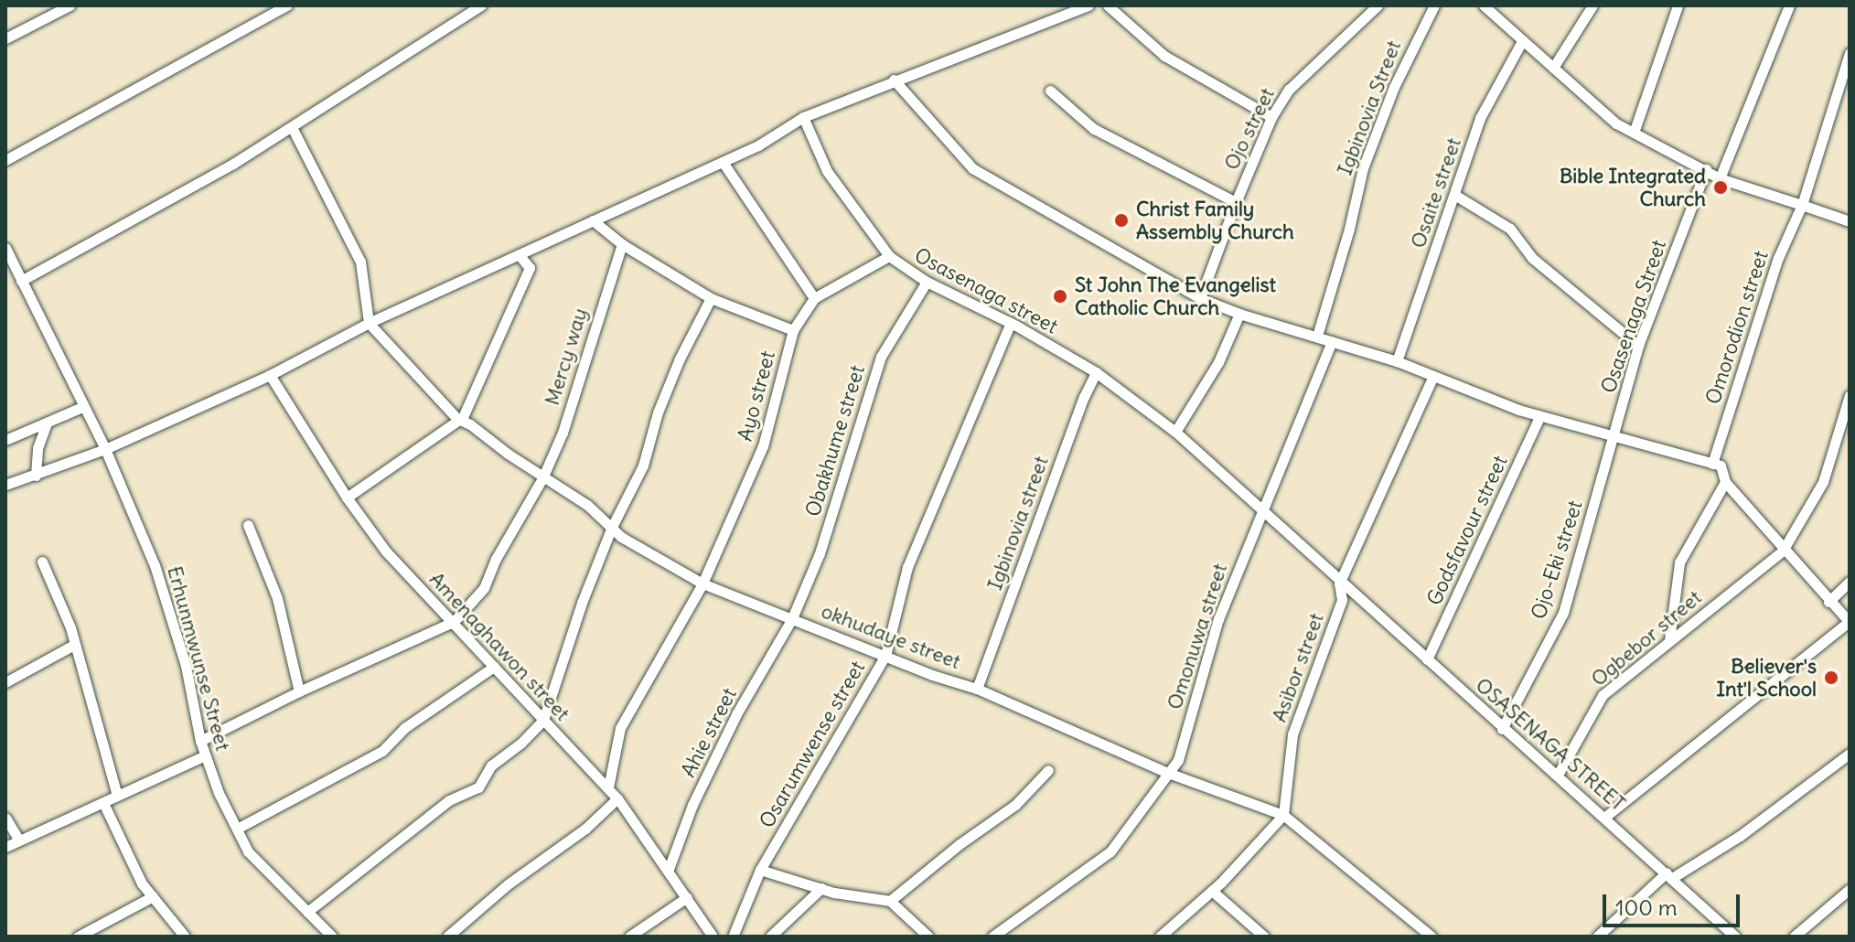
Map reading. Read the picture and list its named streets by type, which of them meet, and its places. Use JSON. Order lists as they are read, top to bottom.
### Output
{
  "streets": {
    "street": [
      "Igbinovia Street",
      "Ojo street",
      "Osaite street",
      "Osasenaga street",
      "Osasenaga Street",
      "Omorodion street",
      "Mercy way",
      "Ayo street",
      "Obakhume street",
      "Igbinovia street",
      "Godsfavour street",
      "Ojo-Eki street",
      "okhudaye street",
      "Omonuwa street",
      "Ogbebor street",
      "Amenaghawon street",
      "Erhunmwunse Street",
      "Asibor street",
      "Ahie street",
      "Osarumwense street",
      "OSASENAGA STREET"
    ]
  },
  "crossings": [
    ["Osasenaga street", "Ayo street"],
    ["Osasenaga street", "Obakhume street"],
    ["Osasenaga street", "Igbinovia street"],
    ["Osasenaga street", "Omonuwa street"],
    ["Osasenaga street", "Osarumwense street"],
    ["Osasenaga street", "OSASENAGA STREET"],
    ["Osasenaga Street", "Ojo-Eki street"],
    ["Mercy way", "okhudaye street"],
    ["Mercy way", "Amenaghawon street"],
    ["Ayo street", "okhudaye street"],
    ["Ayo street", "Amenaghawon street"],
    ["Obakhume street", "okhudaye street"],
    ["Obakhume street", "Ahie street"],
    ["Igbinovia street", "okhudaye street"],
    ["Godsfavour street", "OSASENAGA STREET"],
    ["Ojo-Eki street", "OSASENAGA STREET"],
    ["okhudaye street", "Omonuwa street"],
    ["okhudaye street", "Asibor street"],
    ["okhudaye street", "Ahie street"],
    ["okhudaye street", "Osarumwense street"],
    ["Omonuwa street", "OSASENAGA STREET"],
    ["Ogbebor street", "OSASENAGA STREET"],
    ["Amenaghawon street", "Ahie street"],
    ["Asibor street", "OSASENAGA STREET"]
  ],
  "places": [
    "Bible Integrated Church",
    "Christ Family Assembly Church",
    "St John The Evangelist Catholic Church",
    "Believer's Int'l School"
  ],
  "scale_bar": "100 m"
}
